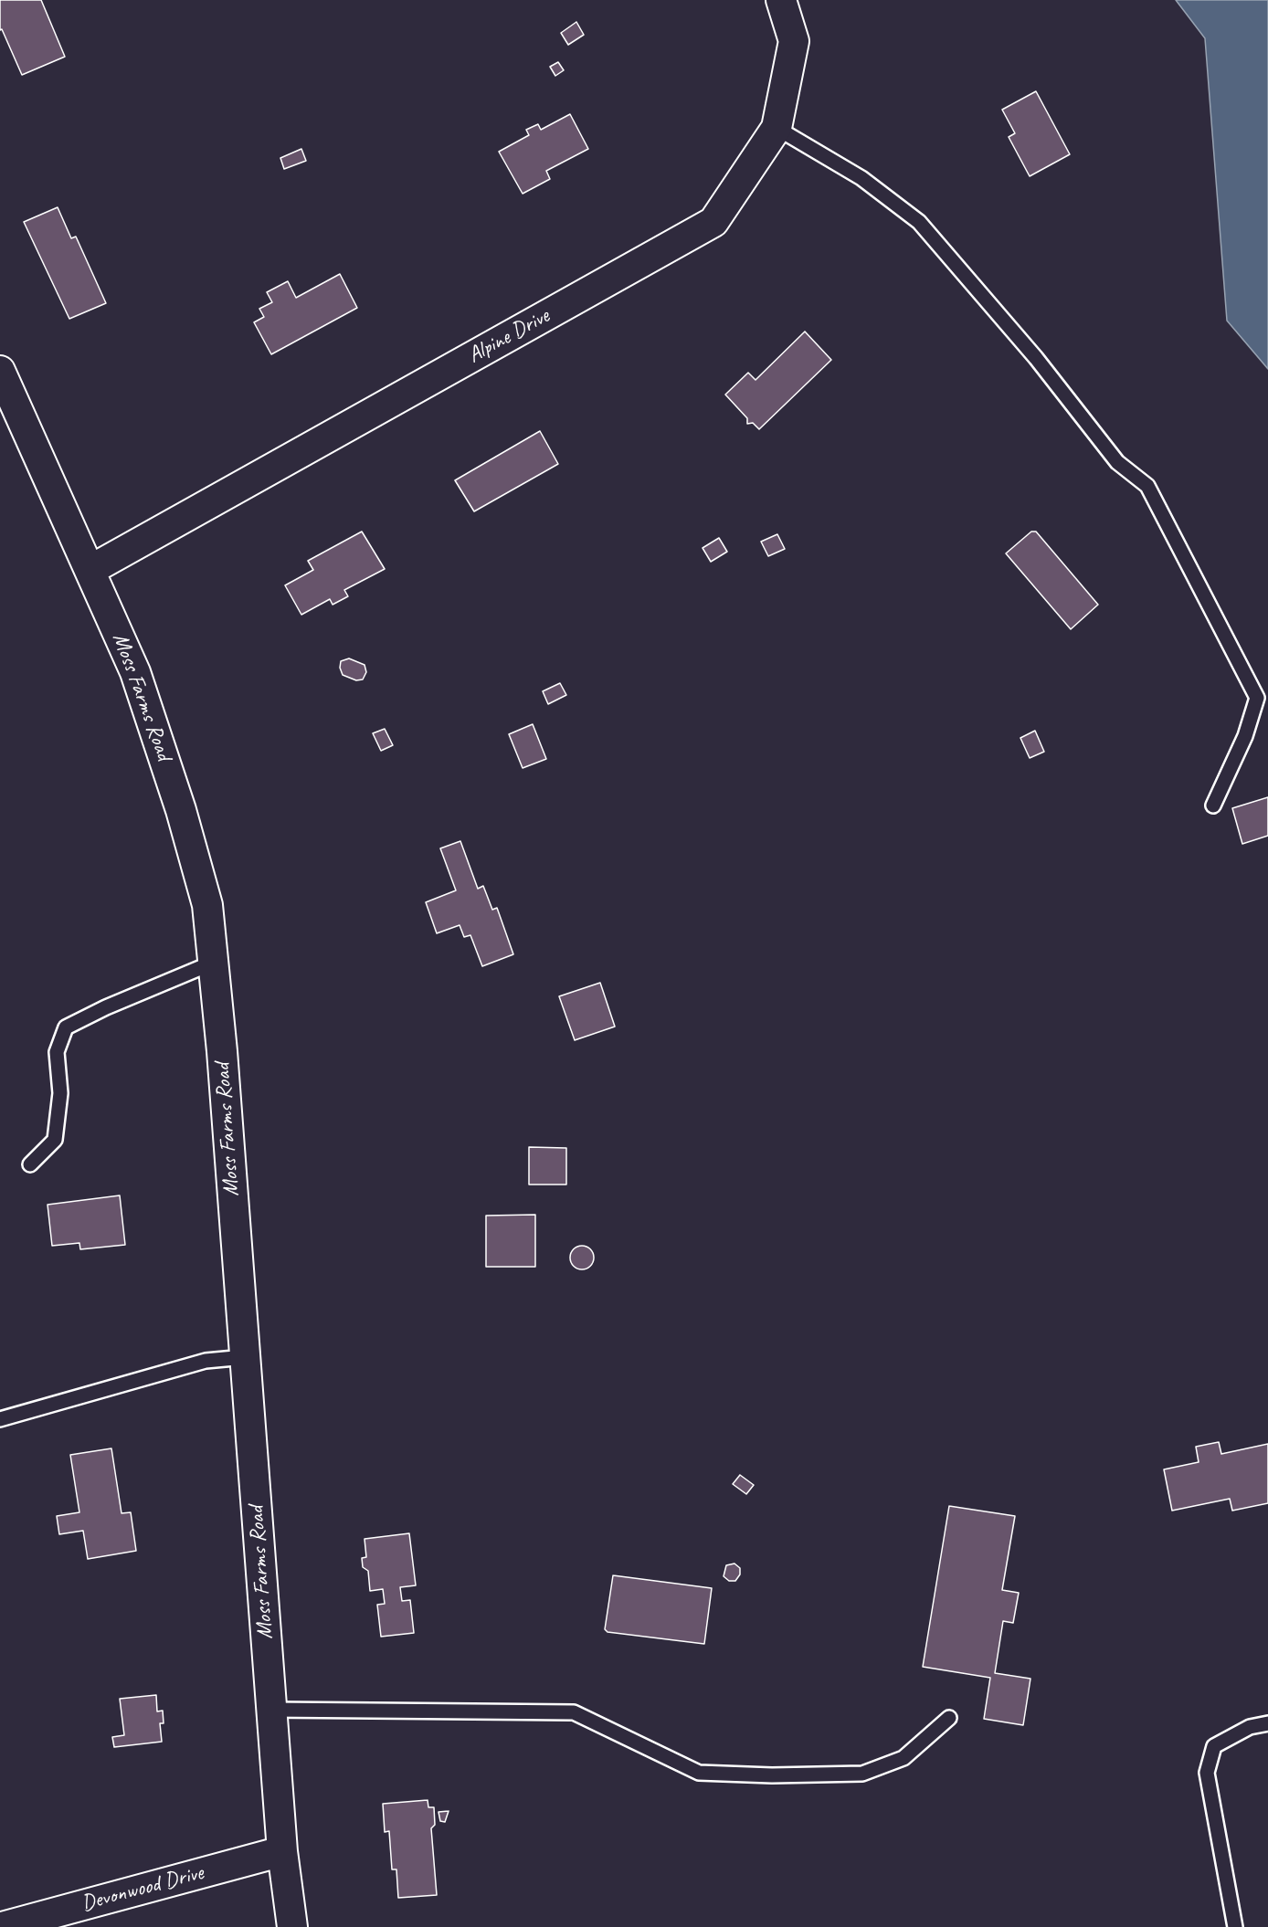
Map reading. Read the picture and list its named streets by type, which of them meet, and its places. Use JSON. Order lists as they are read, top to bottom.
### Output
{
  "streets": {
    "street": ["Alpine Drive", "Moss Farms Road", "Devonwood Drive"]
  },
  "crossings": [
    ["Alpine Drive", "Moss Farms Road"],
    ["Moss Farms Road", "Devonwood Drive"]
  ]
}
